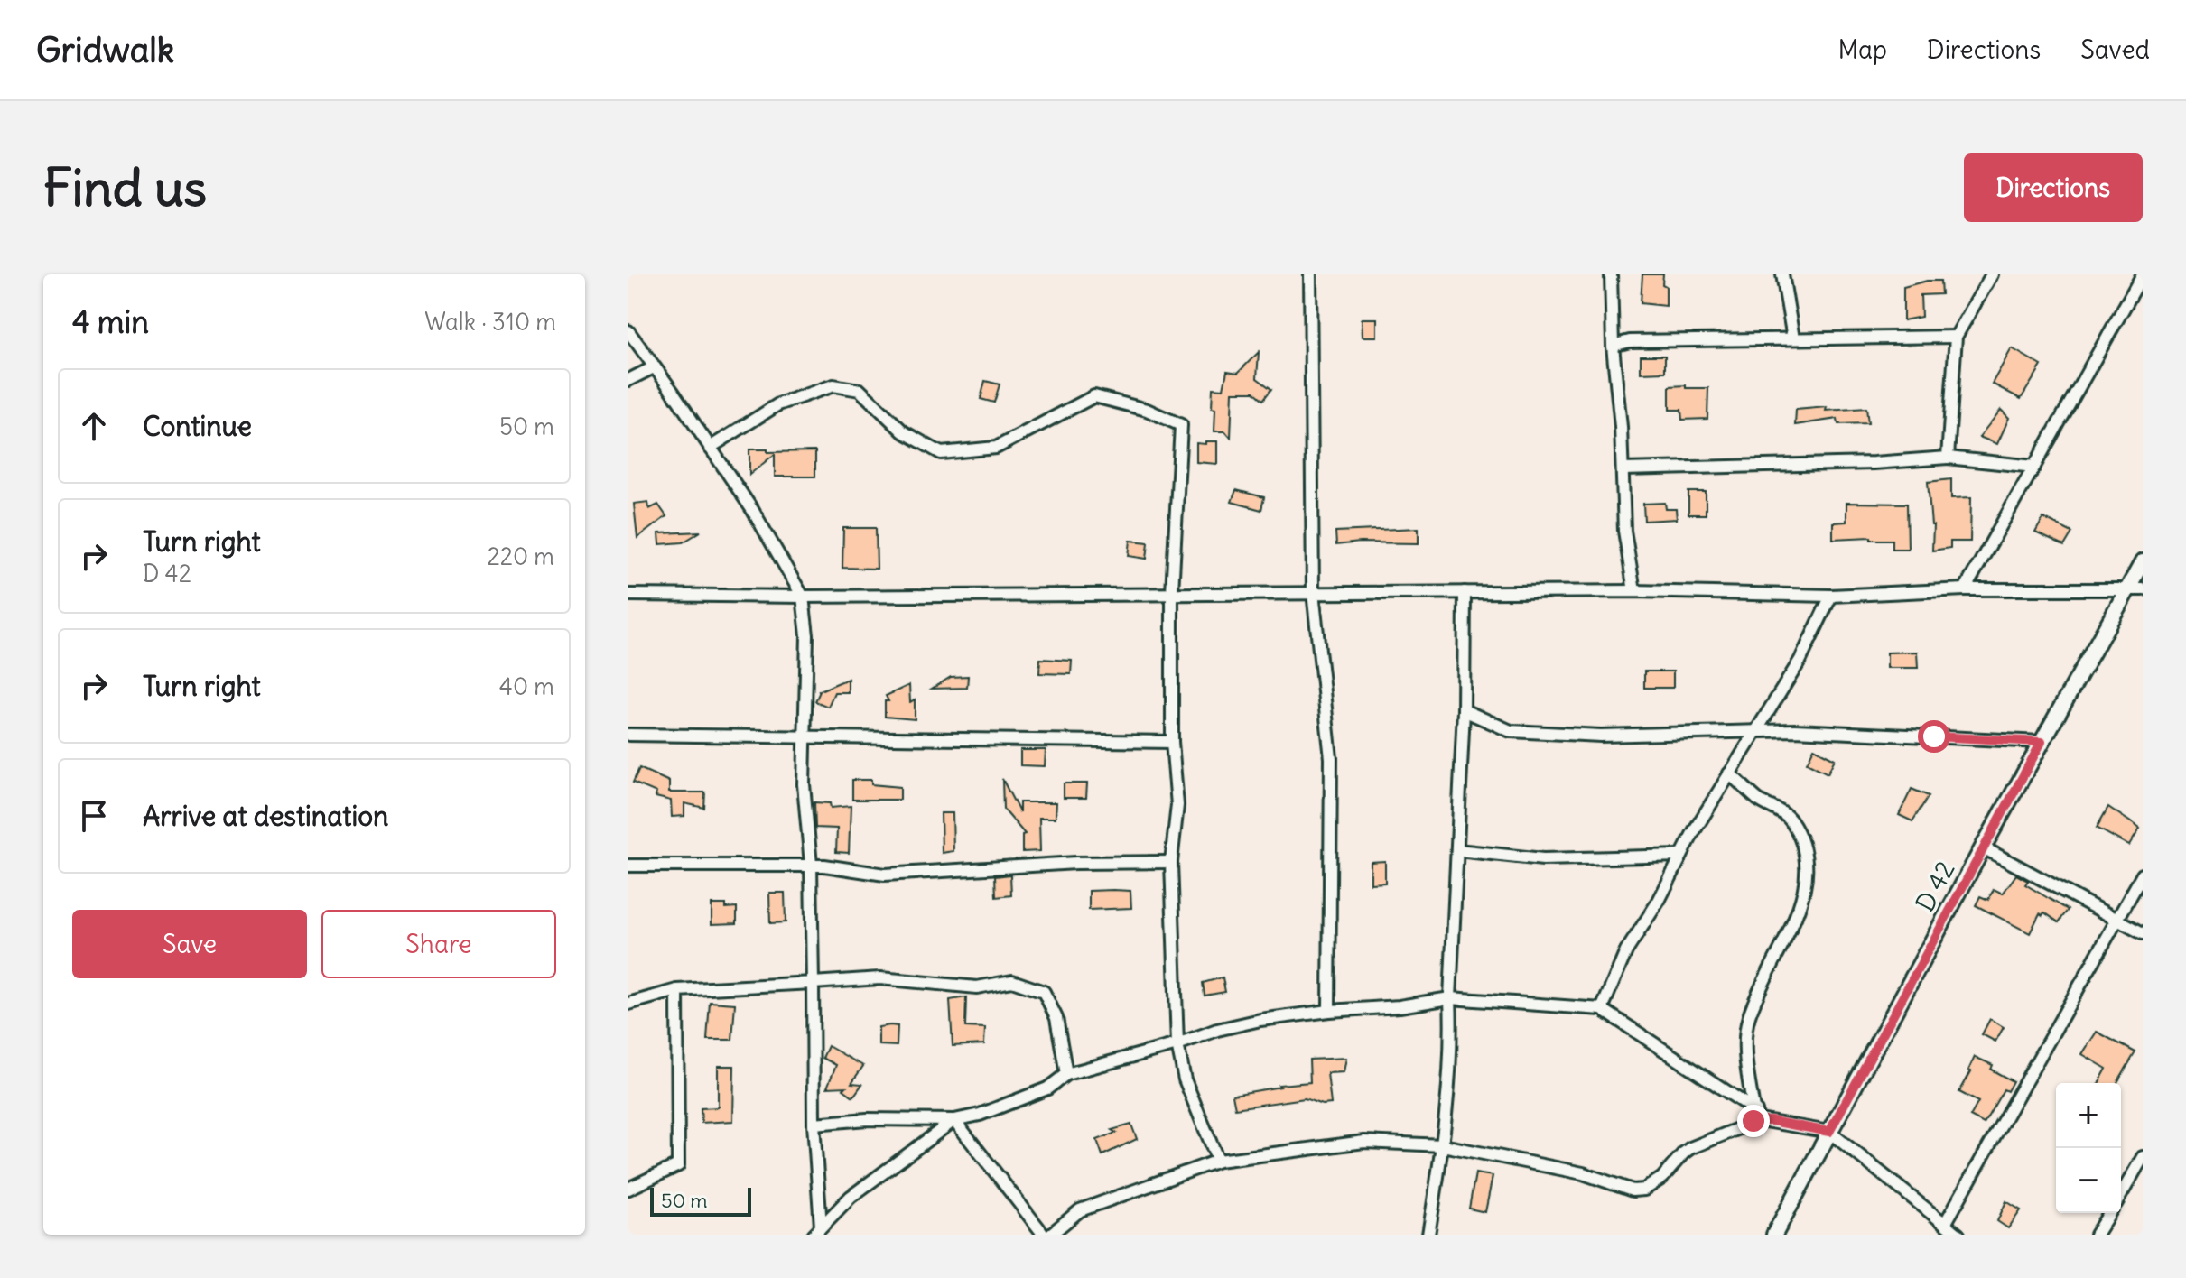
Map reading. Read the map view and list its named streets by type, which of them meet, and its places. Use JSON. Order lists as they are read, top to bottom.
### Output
{
  "streets": {
    "street": ["D 42"]
  },
  "scale_bar": "50 m",
  "page": {
    "header": "Gridwalk",
    "nav": ["Map", "Directions", "Saved"],
    "buttons": [
      "Directions",
      ["Save", "Share"]
    ],
    "title": "Find us",
    "heading": ["4 min", "Walk · 310 m"],
    "list": [
      ["Continue", "50 m"],
      ["Turn right", "D 42", "220 m"],
      ["Turn right", "40 m"],
      "Arrive at destination"
    ],
    "map_buttons": ["+", "−"],
    "scale": "50 m"
  }
}
